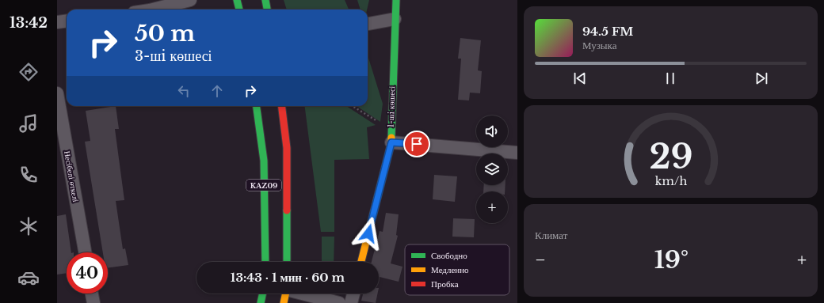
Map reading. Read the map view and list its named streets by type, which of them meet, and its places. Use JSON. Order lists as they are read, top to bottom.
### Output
{
  "streets": {
    "main road": ["1-шi көшесі", "KAZ09"],
    "street": ["Несібелі өткелі"]
  },
  "legend": ["Свободно", "Медленно", "Пробка"],
  "page": {
    "tabs": "13:42",
    "turn": ["50 m", "3-шi көшесі"],
    "song": ["94.5 FM", "Музыка"],
    "map_buttons": "+",
    "tile": "Климат",
    "heat": ["−", "19°", "+"],
    "limit": "40",
    "trip": "13:43 · 1 мин · 60 m",
    "gauge": ["29", "km/h"]
  }
}
